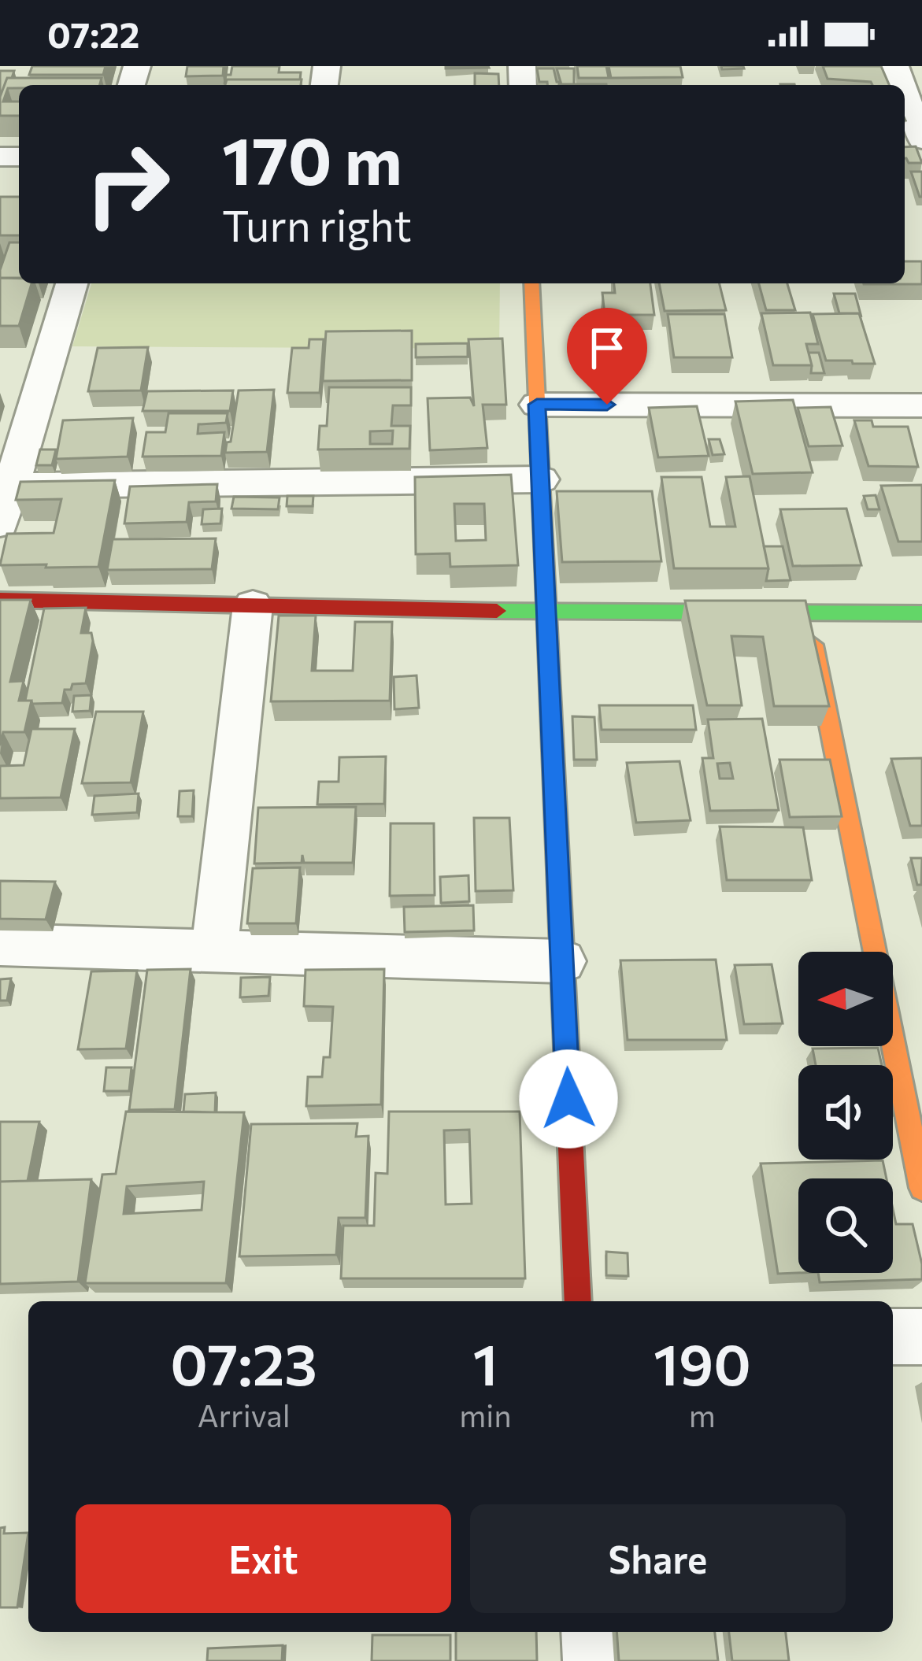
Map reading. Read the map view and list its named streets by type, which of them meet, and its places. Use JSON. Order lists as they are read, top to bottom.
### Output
{
  "north": "left",
  "page": {
    "status": "07:22",
    "turn": ["170 m", "Turn right"],
    "eta": [
      "07:23",
      "Arrival",
      "1",
      "min",
      "190",
      "m"
    ],
    "buttons": ["Exit", "Share"]
  }
}
